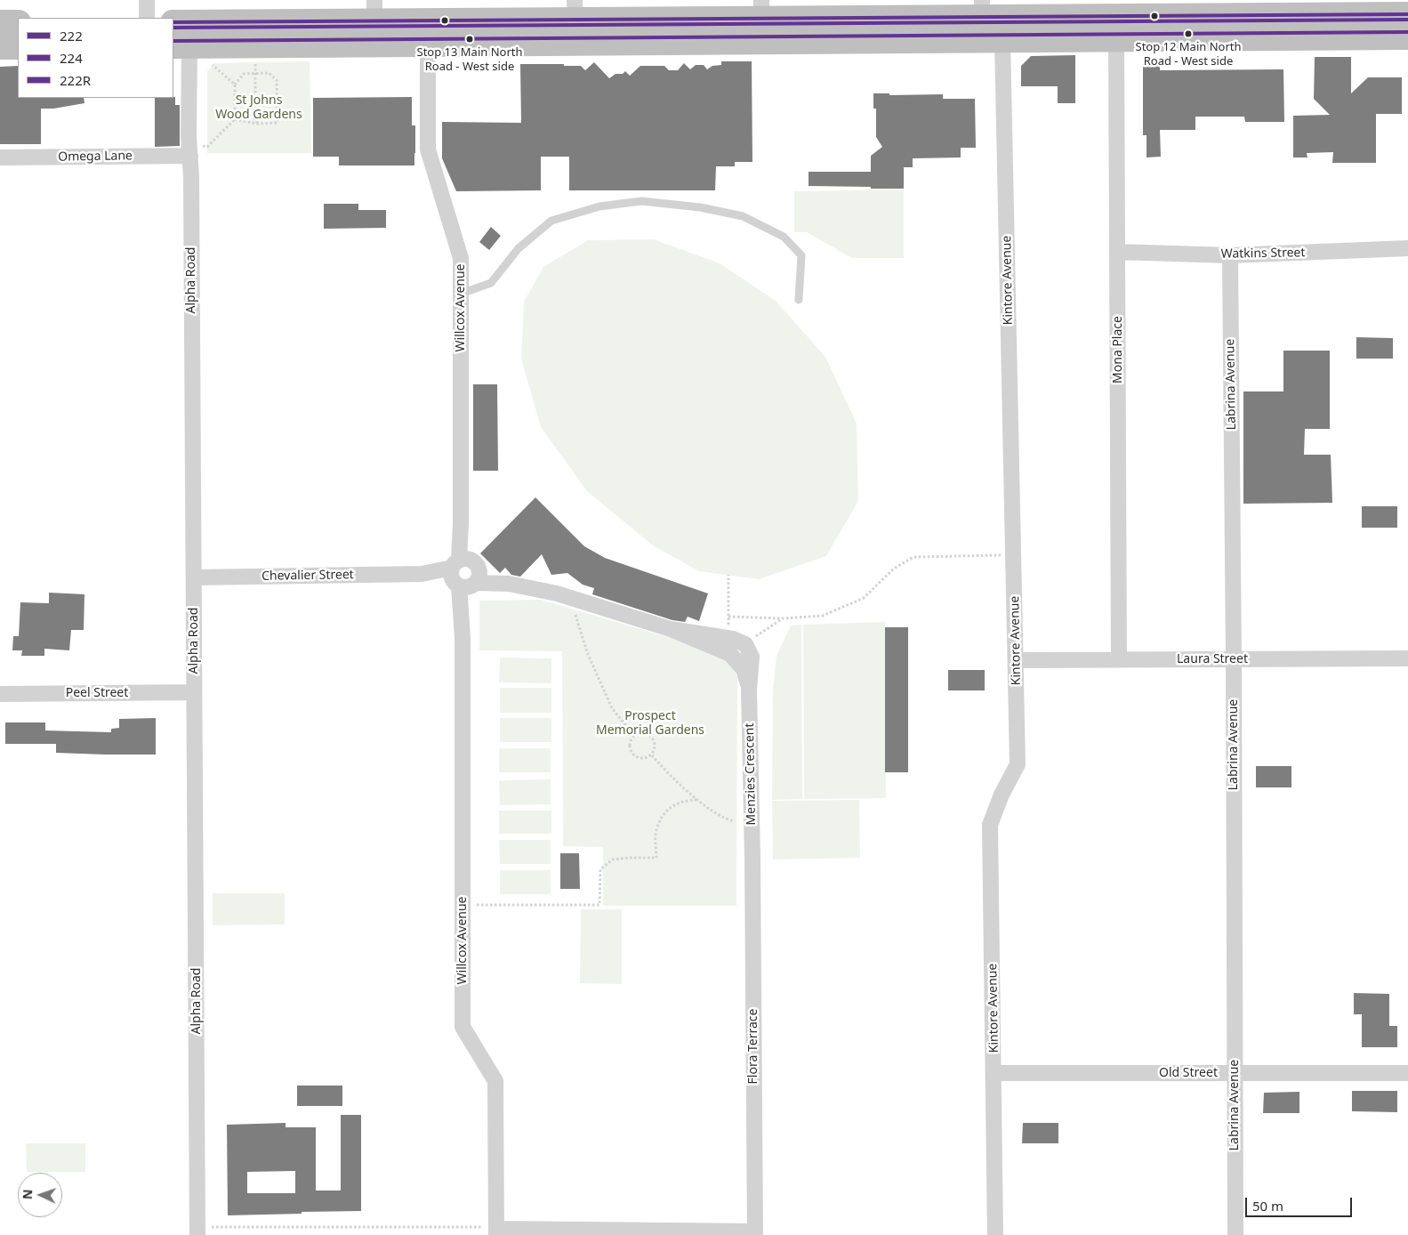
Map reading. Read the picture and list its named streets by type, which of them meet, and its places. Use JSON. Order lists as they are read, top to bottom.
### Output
{
  "streets": {
    "street": [
      "Omega Lane",
      "Watkins Street",
      "Alpha Road",
      "Kintore Avenue",
      "Willcox Avenue",
      "Mona Place",
      "Labrina Avenue",
      "Chevalier Street",
      "Laura Street",
      "Peel Street",
      "Menzies Crescent",
      "Flora Terrace",
      "Old Street"
    ]
  },
  "crossings": [
    ["Omega Lane", "Alpha Road"],
    ["Watkins Street", "Mona Place"],
    ["Watkins Street", "Labrina Avenue"],
    ["Alpha Road", "Chevalier Street"],
    ["Alpha Road", "Peel Street"],
    ["Kintore Avenue", "Laura Street"],
    ["Kintore Avenue", "Old Street"],
    ["Willcox Avenue", "Chevalier Street"],
    ["Willcox Avenue", "Menzies Crescent"],
    ["Mona Place", "Laura Street"],
    ["Labrina Avenue", "Laura Street"],
    ["Labrina Avenue", "Old Street"],
    ["Chevalier Street", "Menzies Crescent"],
    ["Menzies Crescent", "Flora Terrace"]
  ],
  "parks": ["St Johns Wood Gardens", "Prospect Memorial Gardens"],
  "places": ["Stop 12 Main North Road - West side", "Stop 13 Main North Road - West side"],
  "lines": ["transit line 222", "transit line 224", "transit line 222R"],
  "legend": ["222", "224", "222R"],
  "scale_bar": "50 m",
  "north": "left"
}
